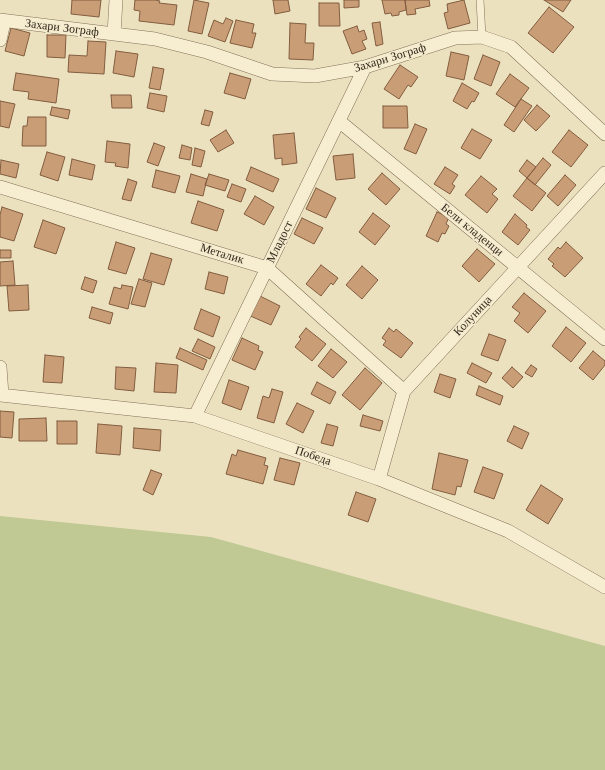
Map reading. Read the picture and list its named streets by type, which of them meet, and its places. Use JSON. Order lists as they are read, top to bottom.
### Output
{
  "streets": {
    "street": [
      "Захари Зограф",
      "Бели кладенци",
      "Младост",
      "Металик",
      "Колуница",
      "Победа"
    ]
  },
  "crossings": [
    ["Захари Зограф", "Младост"],
    ["Бели кладенци", "Младост"],
    ["Бели кладенци", "Колуница"],
    ["Младост", "Металик"],
    ["Младост", "Победа"],
    ["Металик", "Колуница"],
    ["Колуница", "Победа"]
  ]
}
